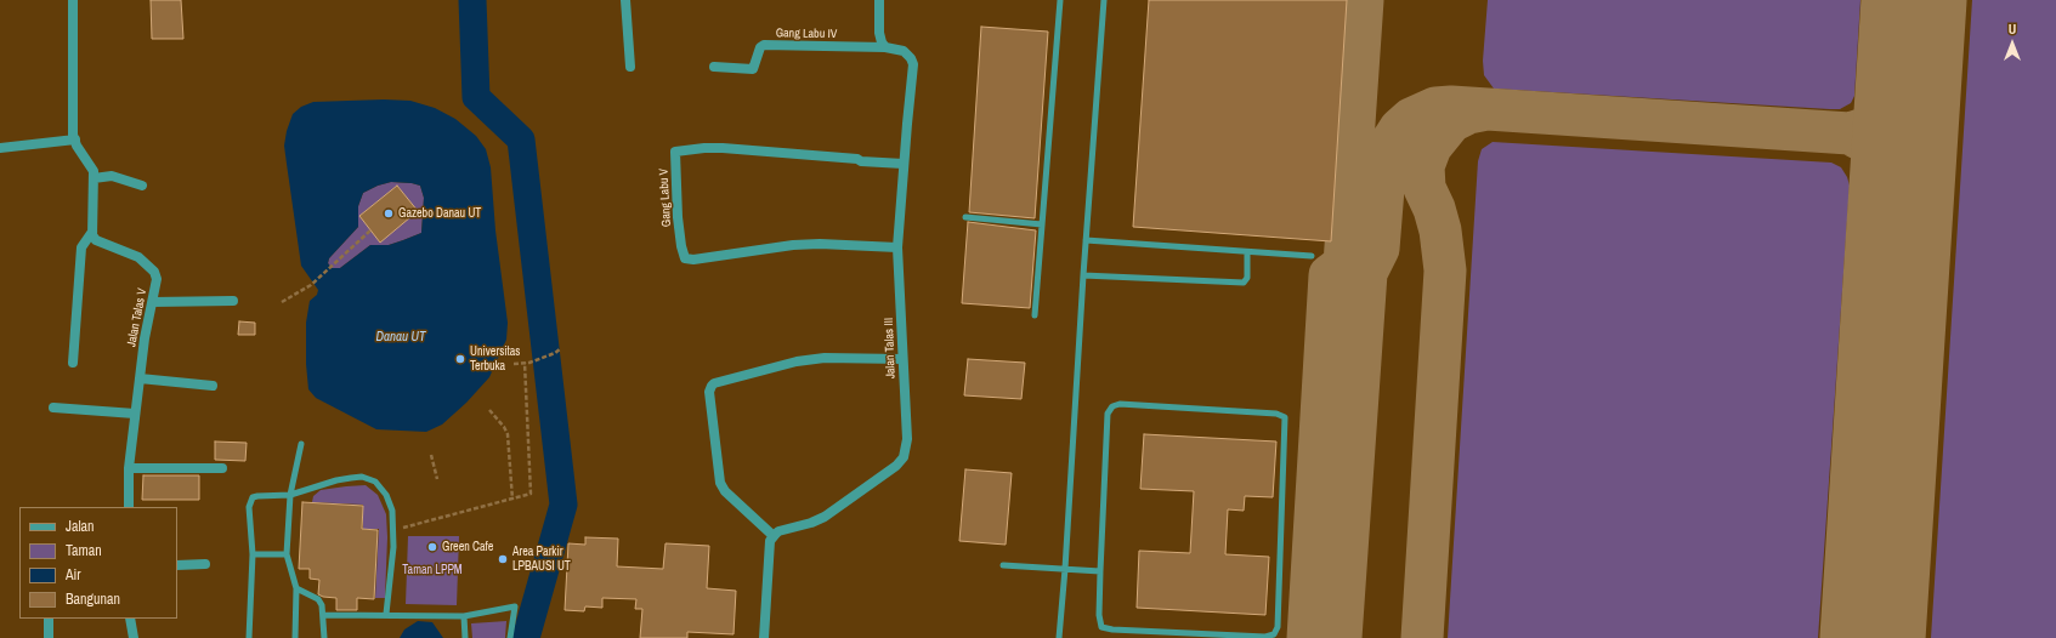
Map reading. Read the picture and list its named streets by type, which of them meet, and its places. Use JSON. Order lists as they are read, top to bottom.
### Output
{
  "streets": {
    "street": [
      "Gang Labu IV",
      "Gang Labu V",
      "Jalan Talas V",
      "Jalan Talas III"
    ]
  },
  "crossings": [
    ["Gang Labu IV", "Jalan Talas III"],
    ["Gang Labu V", "Jalan Talas III"]
  ],
  "water": ["Danau UT"],
  "parks": ["Taman LPPM"],
  "places": [
    "Gazebo Danau UT",
    "Universitas Terbuka",
    "Green Cafe",
    "Area Parkir LPBAUSI UT"
  ],
  "legend": [
    "Jalan",
    "Taman",
    "Air",
    "Bangunan"
  ],
  "north": "top"
}
